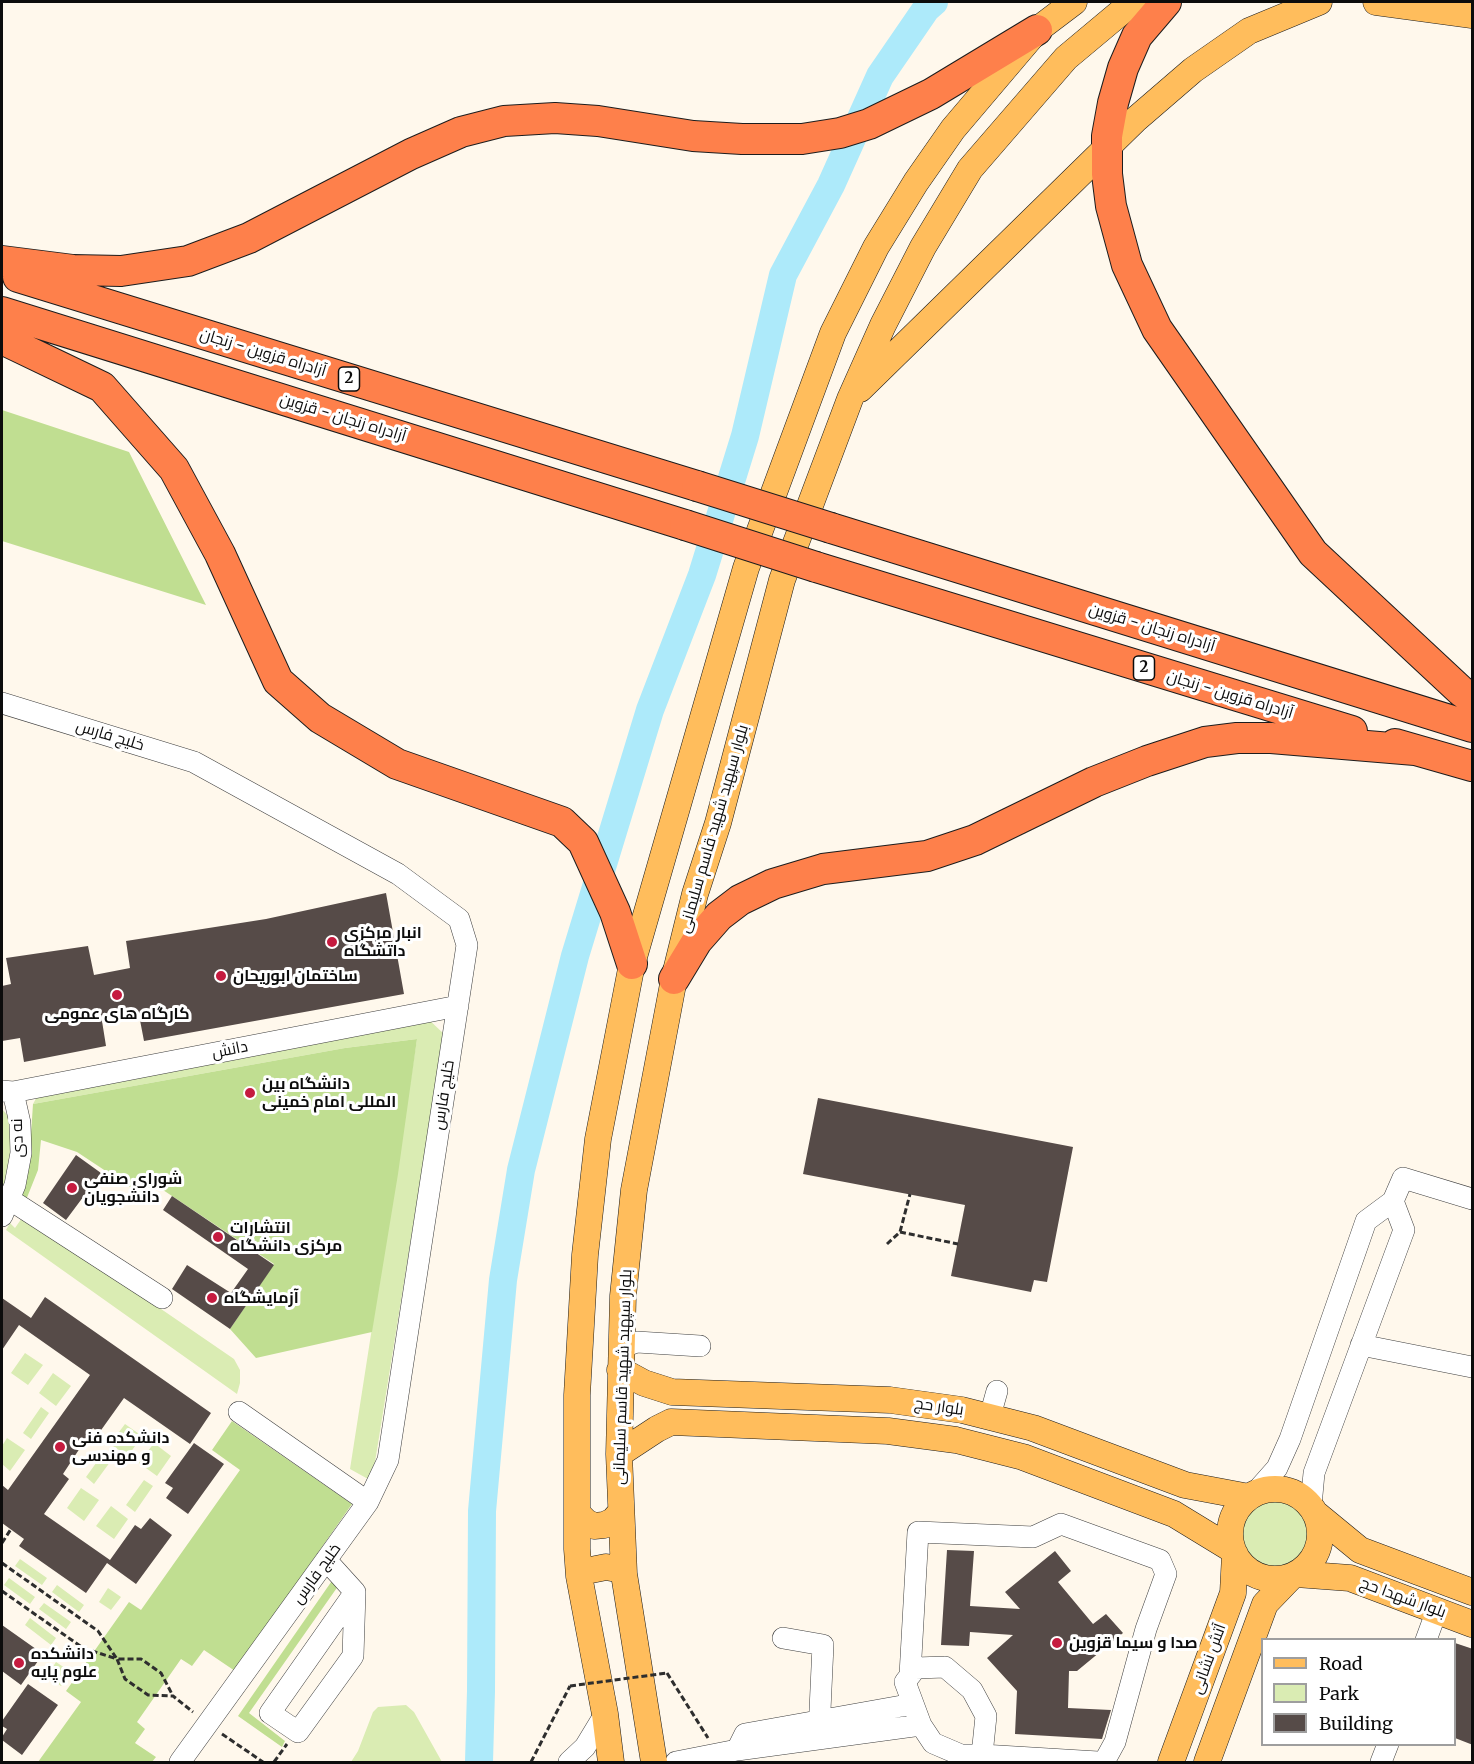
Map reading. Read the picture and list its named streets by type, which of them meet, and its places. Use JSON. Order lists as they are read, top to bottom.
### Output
{
  "streets": {
    "highway": ["آزادراه قزوین - زنجان", "2", "آزادراه زنجان - قزوین"],
    "main road": [
      "بلوار سپهبد شهید قاسم سلیمانی",
      "بلوار حج",
      "بلوار شهدا حج",
      "آتش نشانی"
    ],
    "street": ["خلیج فارس", "دانش", "نه دی"]
  },
  "crossings": [
    ["آزادراه قزوین - زنجان", "آزادراه زنجان - قزوین"],
    ["خلیج فارس", "دانش"],
    ["بلوار سپهبد شهید قاسم سلیمانی", "بلوار حج"],
    ["دانش", "نه دی"],
    ["بلوار حج", "بلوار شهدا حج"],
    ["بلوار حج", "آتش نشانی"],
    ["بلوار شهدا حج", "آتش نشانی"]
  ],
  "places": [
    "انبار مرکزی داتشگاه",
    "ساختمان ابوریحان",
    "کارگاه های عمومی",
    "دانشگاه بین المللی امام خمینی",
    "شورای صنفی دانشجویان",
    "انتشارات مرکزی دانشگاه",
    "آزمایشگاه",
    "دانشکده فنی و مهندسی",
    "صدا و سیما قزوین",
    "دانشکده علوم پایه"
  ],
  "legend": ["Road", "Park", "Building"]
}
